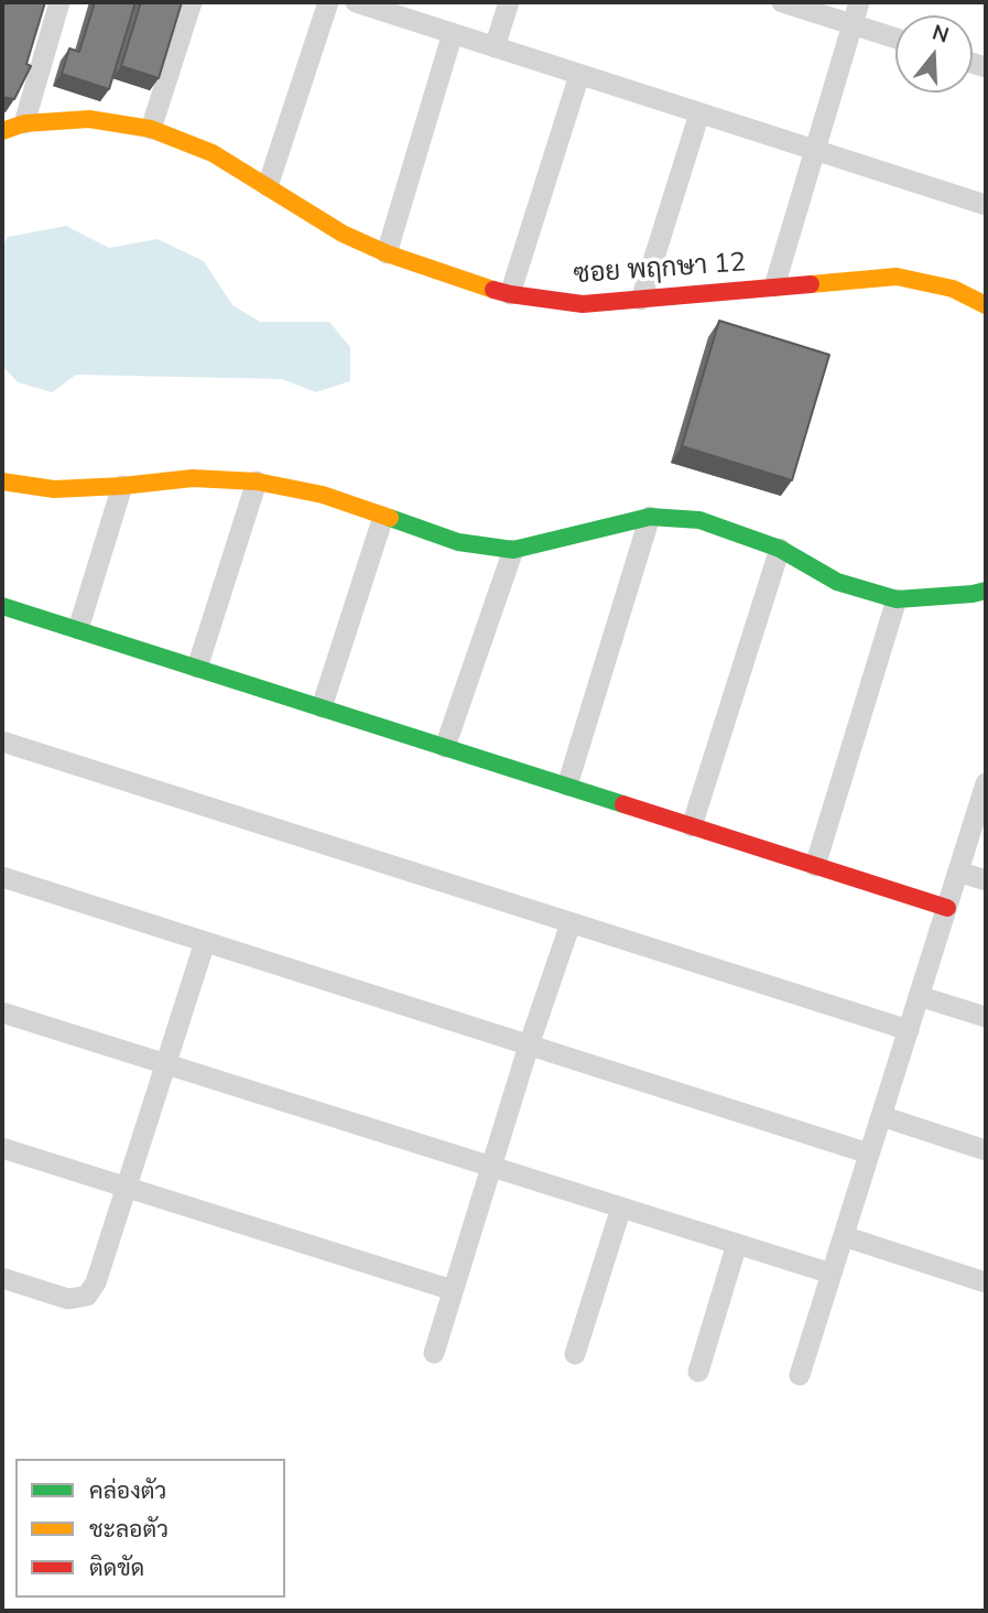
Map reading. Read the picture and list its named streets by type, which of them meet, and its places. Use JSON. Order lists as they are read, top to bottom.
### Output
{
  "streets": {
    "street": ["ซอย พฤกษา 12"]
  },
  "legend": ["คล่องตัว", "ชะลอตัว", "ติดขัด"],
  "north": "top"
}
